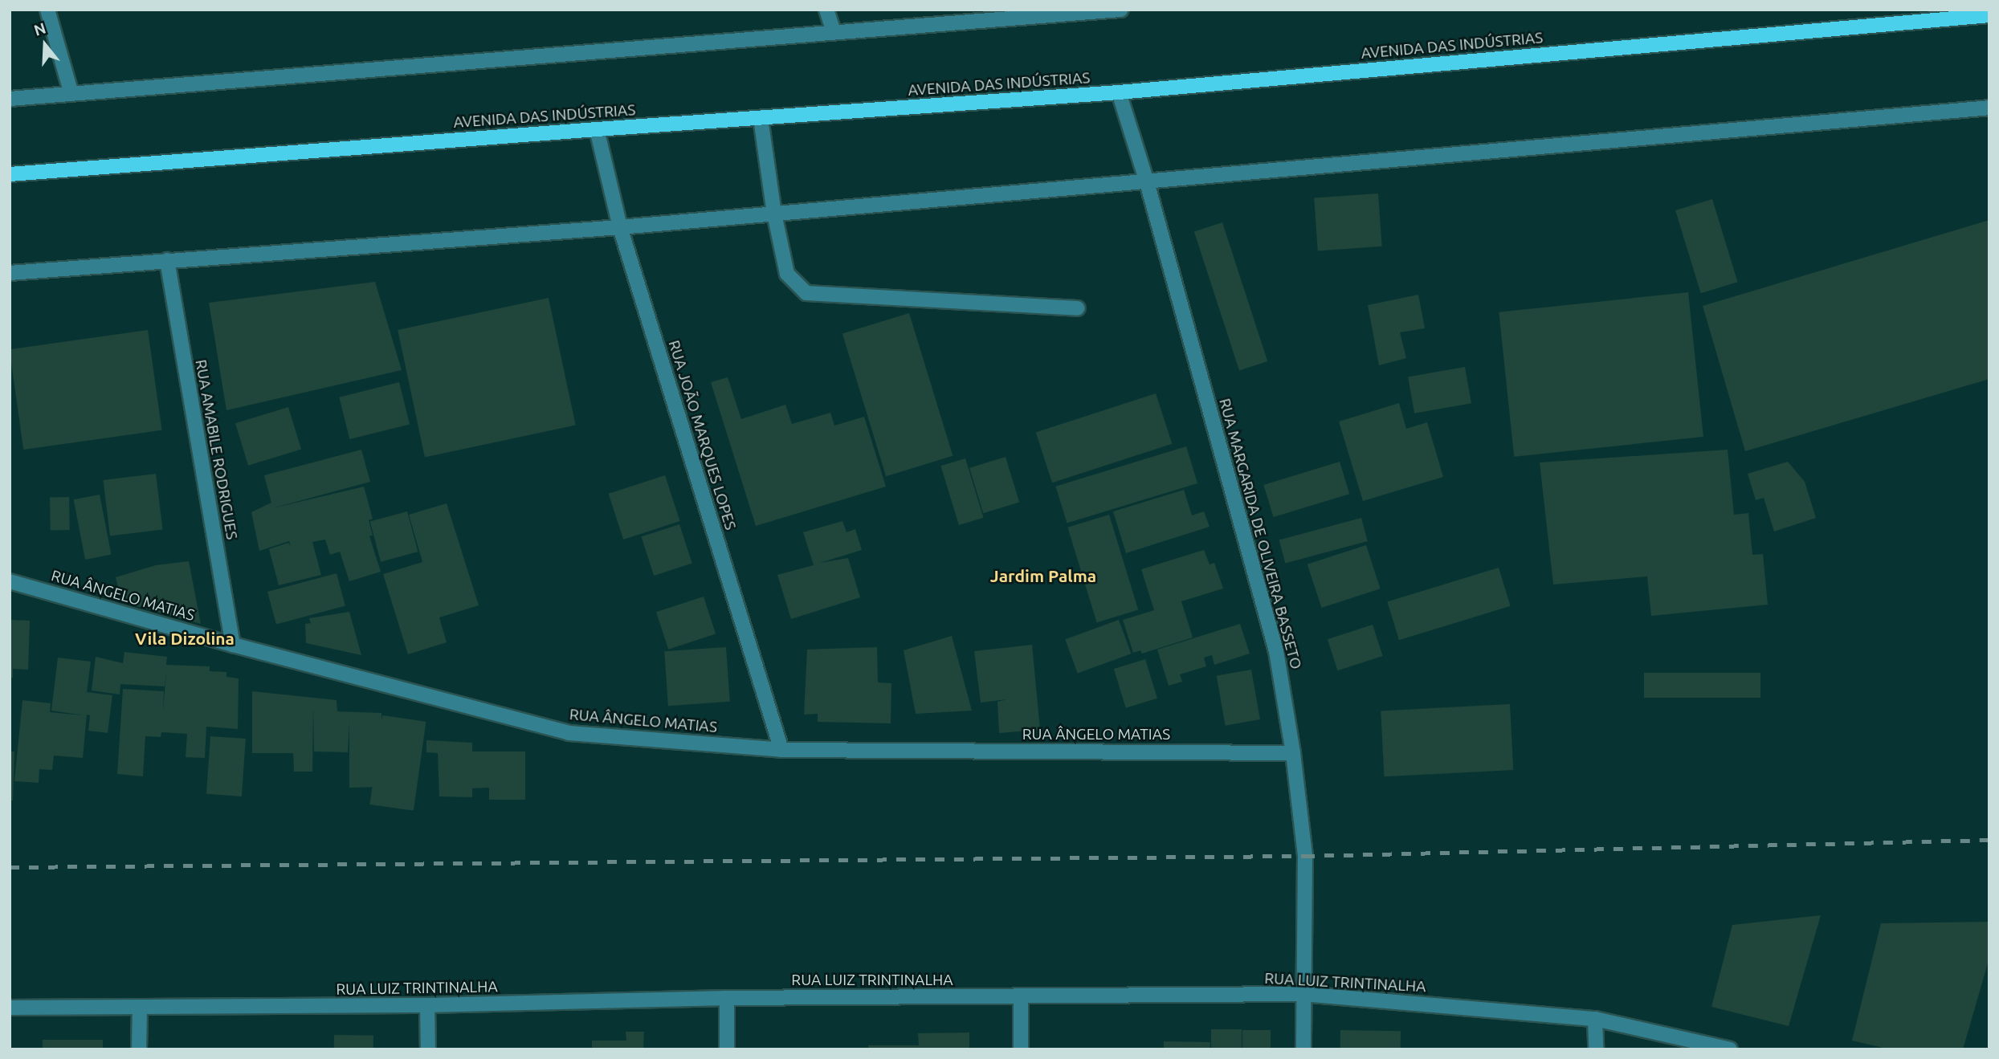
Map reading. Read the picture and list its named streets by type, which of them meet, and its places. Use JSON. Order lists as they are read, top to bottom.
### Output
{
  "streets": {
    "main road": ["AVENIDA DAS INDÚSTRIAS"],
    "street": [
      "RUA JOÃO MARQUES LOPES",
      "RUA AMABILE RODRIGUES",
      "RUA MARGARIDA DE OLIVEIRA BASSETO",
      "RUA ÂNGELO MATIAS",
      "RUA LUIZ TRINTINALHA"
    ]
  },
  "crossings": [
    ["AVENIDA DAS INDÚSTRIAS", "RUA JOÃO MARQUES LOPES"],
    ["AVENIDA DAS INDÚSTRIAS", "RUA MARGARIDA DE OLIVEIRA BASSETO"],
    ["RUA JOÃO MARQUES LOPES", "RUA ÂNGELO MATIAS"],
    ["RUA AMABILE RODRIGUES", "RUA ÂNGELO MATIAS"],
    ["RUA MARGARIDA DE OLIVEIRA BASSETO", "RUA ÂNGELO MATIAS"],
    ["RUA MARGARIDA DE OLIVEIRA BASSETO", "RUA LUIZ TRINTINALHA"]
  ],
  "districts": ["Jardim Palma", "Vila Dizolina"],
  "north": "top"
}
